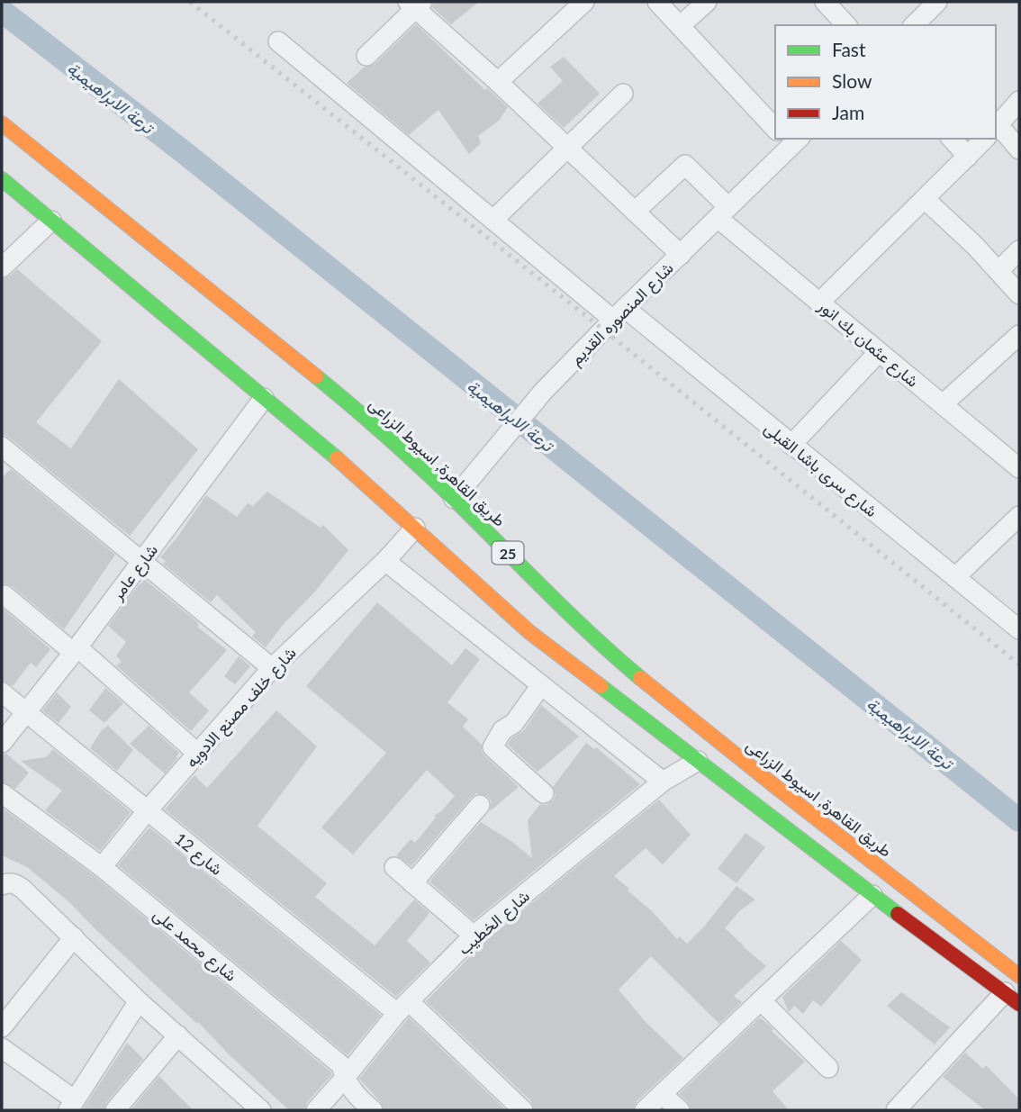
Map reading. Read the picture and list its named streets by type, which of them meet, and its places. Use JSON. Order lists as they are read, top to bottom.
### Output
{
  "streets": {
    "highway": ["طريق القاهرة, اسيوط الزراعى", "25"],
    "street": [
      "شارع المنصوره القديم",
      "شارع عثمان بك انور",
      "شارع سرى باشا القبلى",
      "شارع عامر",
      "شارع خلف مصنع الادويه",
      "شارع 12",
      "شارع الخطيب",
      "شارع محمد على"
    ]
  },
  "crossings": [
    ["شارع المنصوره القديم", "شارع عثمان بك انور"],
    ["شارع المنصوره القديم", "طريق القاهرة, اسيوط الزراعى"],
    ["شارع المنصوره القديم", "شارع سرى باشا القبلى"],
    ["شارع عامر", "شارع 12"],
    ["شارع خلف مصنع الادويه", "شارع 12"],
    ["شارع خلف مصنع الادويه", "شارع محمد على"],
    ["شارع 12", "شارع الخطيب"],
    ["شارع الخطيب", "شارع محمد على"]
  ],
  "water": ["ترعة الابراهيمية"],
  "legend": ["Fast", "Slow", "Jam"]
}
